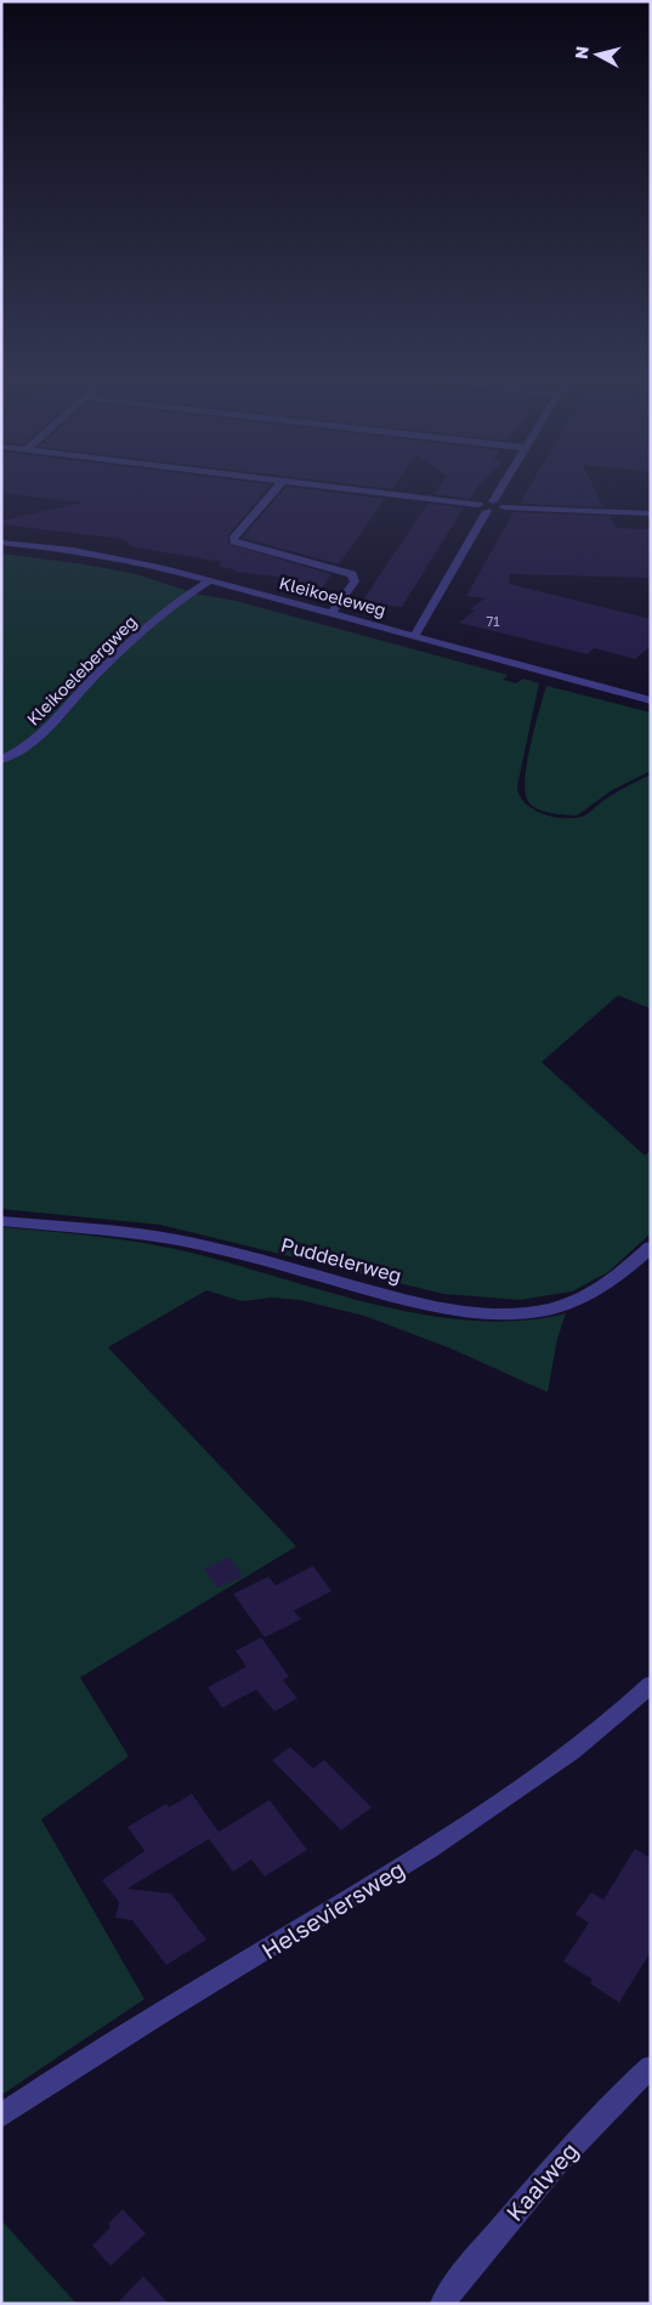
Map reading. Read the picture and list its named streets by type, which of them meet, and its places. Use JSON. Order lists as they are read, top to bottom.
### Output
{
  "streets": {
    "street": [
      "Kleikoeleweg",
      "Kleikoelebergweg",
      "Puddelerweg",
      "Helseviersweg",
      "Kaalweg"
    ]
  },
  "crossings": [
    ["Kleikoeleweg", "Kleikoelebergweg"]
  ],
  "house_numbers": ["71"],
  "north": "left"
}
